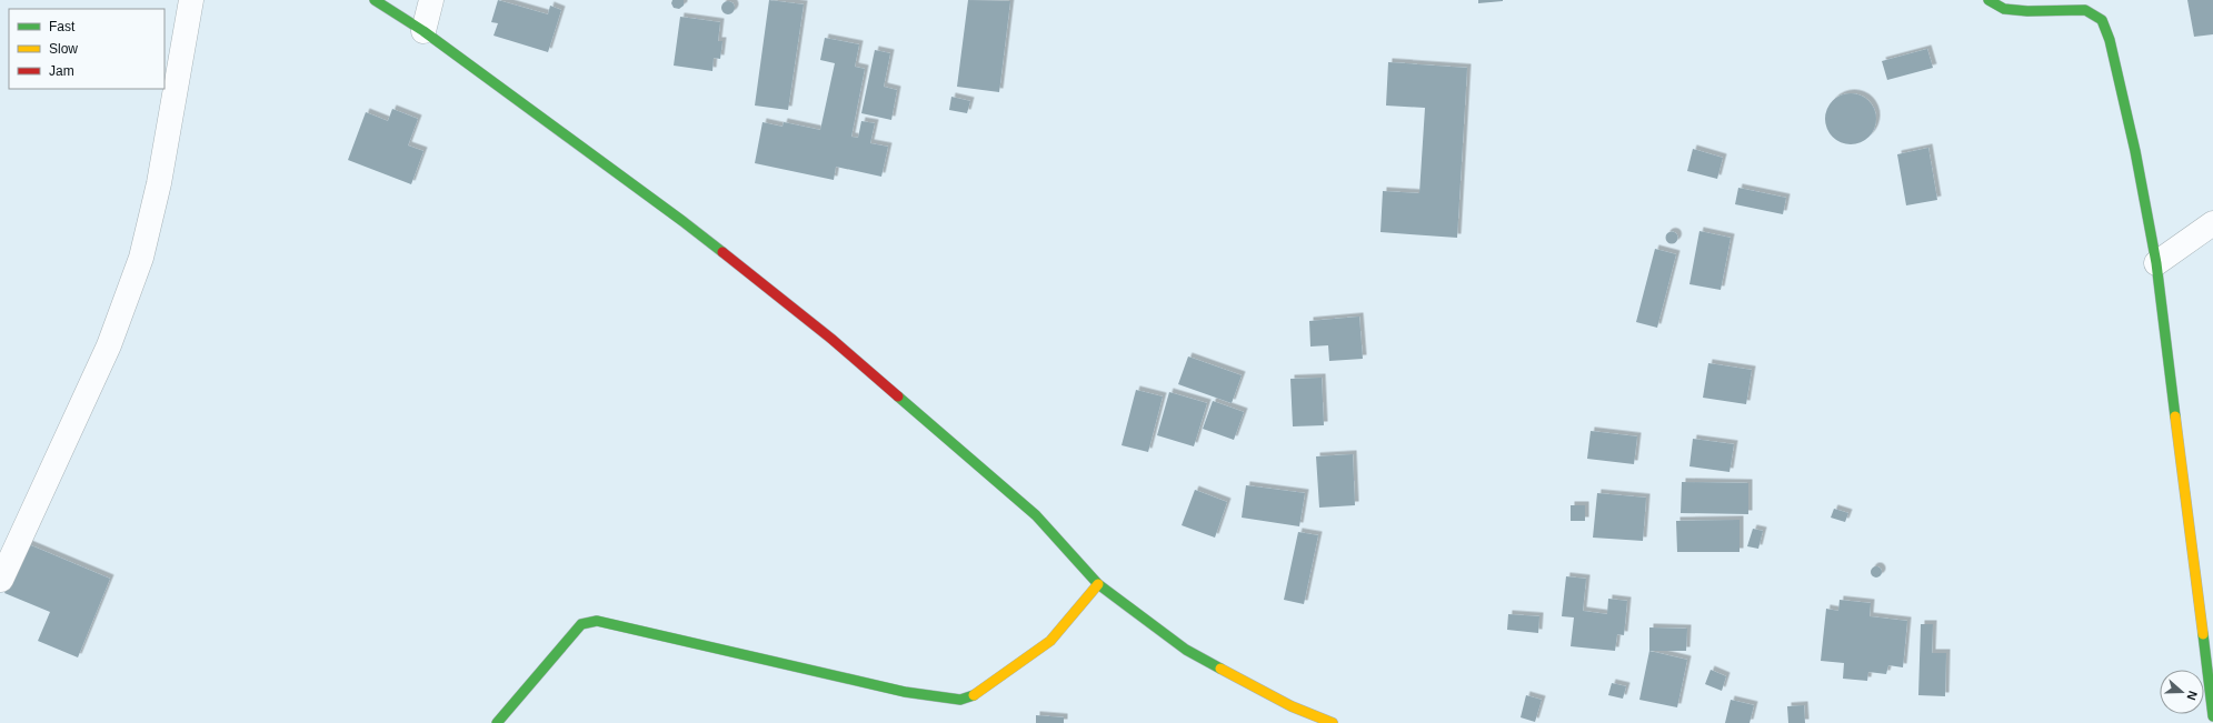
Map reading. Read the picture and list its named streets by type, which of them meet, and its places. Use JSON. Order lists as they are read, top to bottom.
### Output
{
  "legend": ["Fast", "Slow", "Jam"],
  "north": "right"
}
